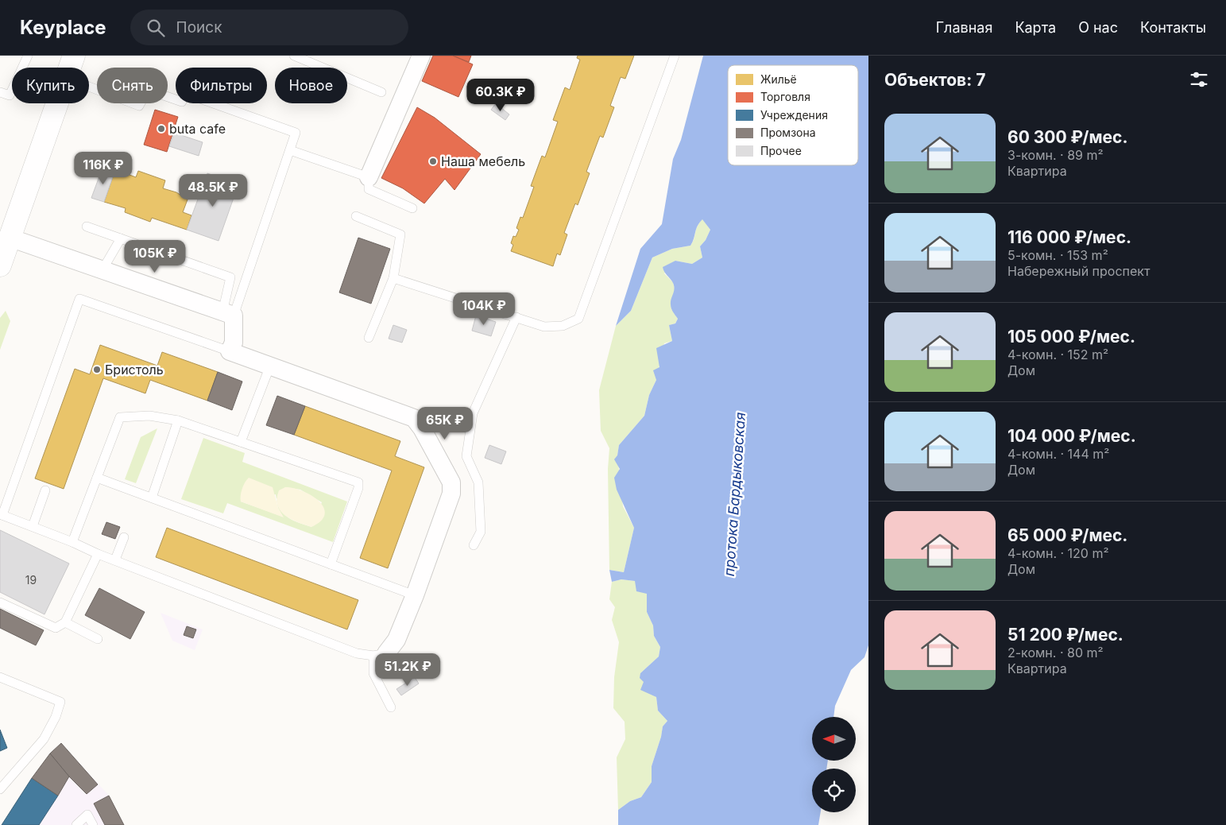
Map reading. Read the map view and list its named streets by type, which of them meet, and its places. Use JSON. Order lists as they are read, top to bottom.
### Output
{
  "water": ["протока Бардыковская"],
  "places": ["buta cafe", "Наша мебель", "Бристоль"],
  "house_numbers": ["19"],
  "legend": [
    "Жильё",
    "Торговля",
    "Учреждения",
    "Промзона",
    "Прочее"
  ],
  "north": "left",
  "page": {
    "header": "Keyplace",
    "search": "Поиск",
    "nav": [
      "Главная",
      "Карта",
      "О нас",
      "Контакты"
    ],
    "heading": "Объектов: 7",
    "chip": [
      "Купить",
      "Снять",
      "Фильтры",
      "Новое"
    ],
    "price": [
      "60.3K ₽",
      "116K ₽",
      "48.5K ₽",
      "105K ₽",
      "104K ₽",
      "65K ₽",
      "51.2K ₽"
    ],
    "list": [
      {
        "name": "60 300 ₽/мес.",
        "note": "3-комн. · 89 m² · Квартира"
      },
      {
        "name": "116 000 ₽/мес.",
        "note": "5-комн. · 153 m² · Набережный проспект"
      },
      {
        "name": "105 000 ₽/мес.",
        "note": "4-комн. · 152 m² · Дом"
      },
      {
        "name": "104 000 ₽/мес.",
        "note": "4-комн. · 144 m² · Дом"
      },
      {
        "name": "65 000 ₽/мес.",
        "note": "4-комн. · 120 m² · Дом"
      },
      {
        "name": "51 200 ₽/мес.",
        "note": "2-комн. · 80 m² · Квартира"
      }
    ]
  }
}
